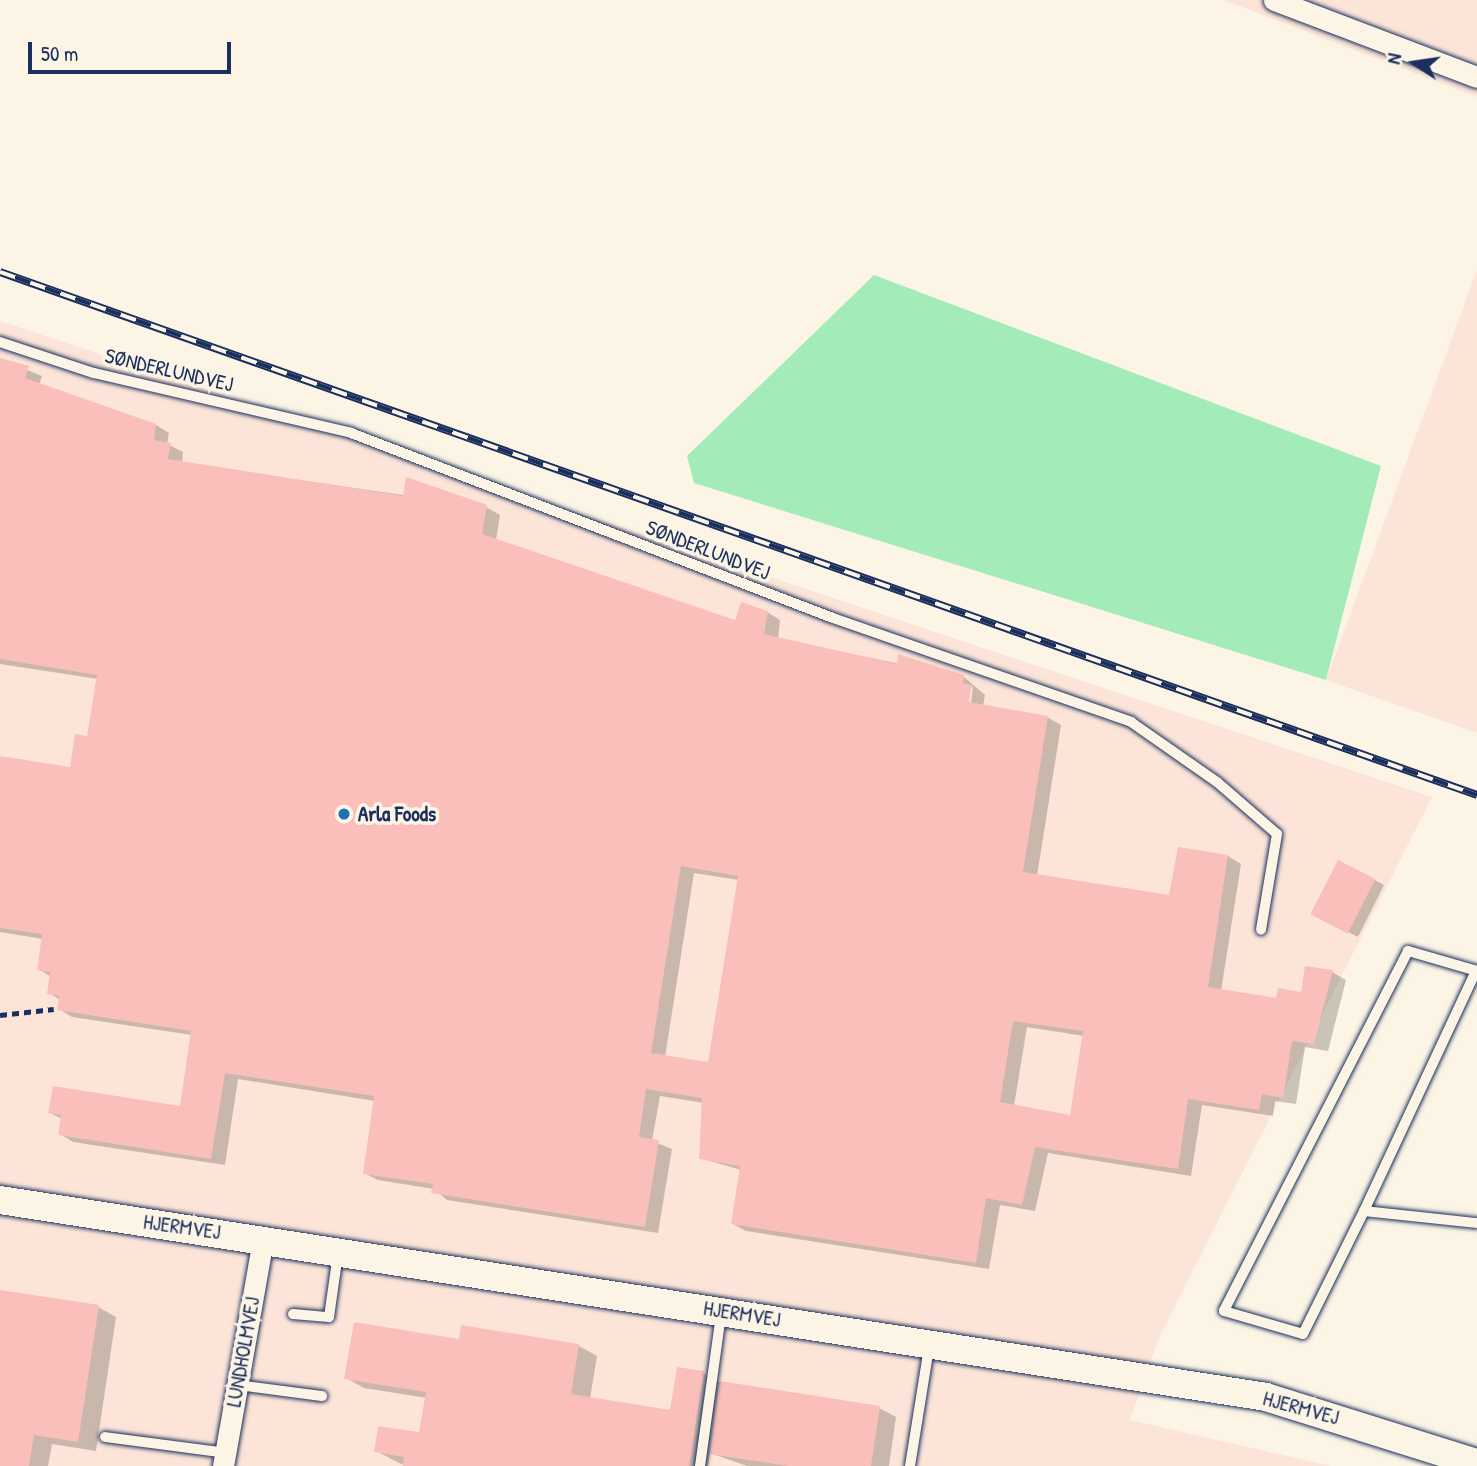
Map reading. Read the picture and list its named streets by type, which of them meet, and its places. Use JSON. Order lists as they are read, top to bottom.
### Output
{
  "streets": {
    "street": ["HJERMVEJ", "LUNDHOLMVEJ"],
    "lane": ["SØNDERLUNDVEJ"]
  },
  "crossings": [
    ["HJERMVEJ", "LUNDHOLMVEJ"]
  ],
  "places": ["Arla Foods"],
  "scale_bar": "50 m",
  "north": "left"
}
